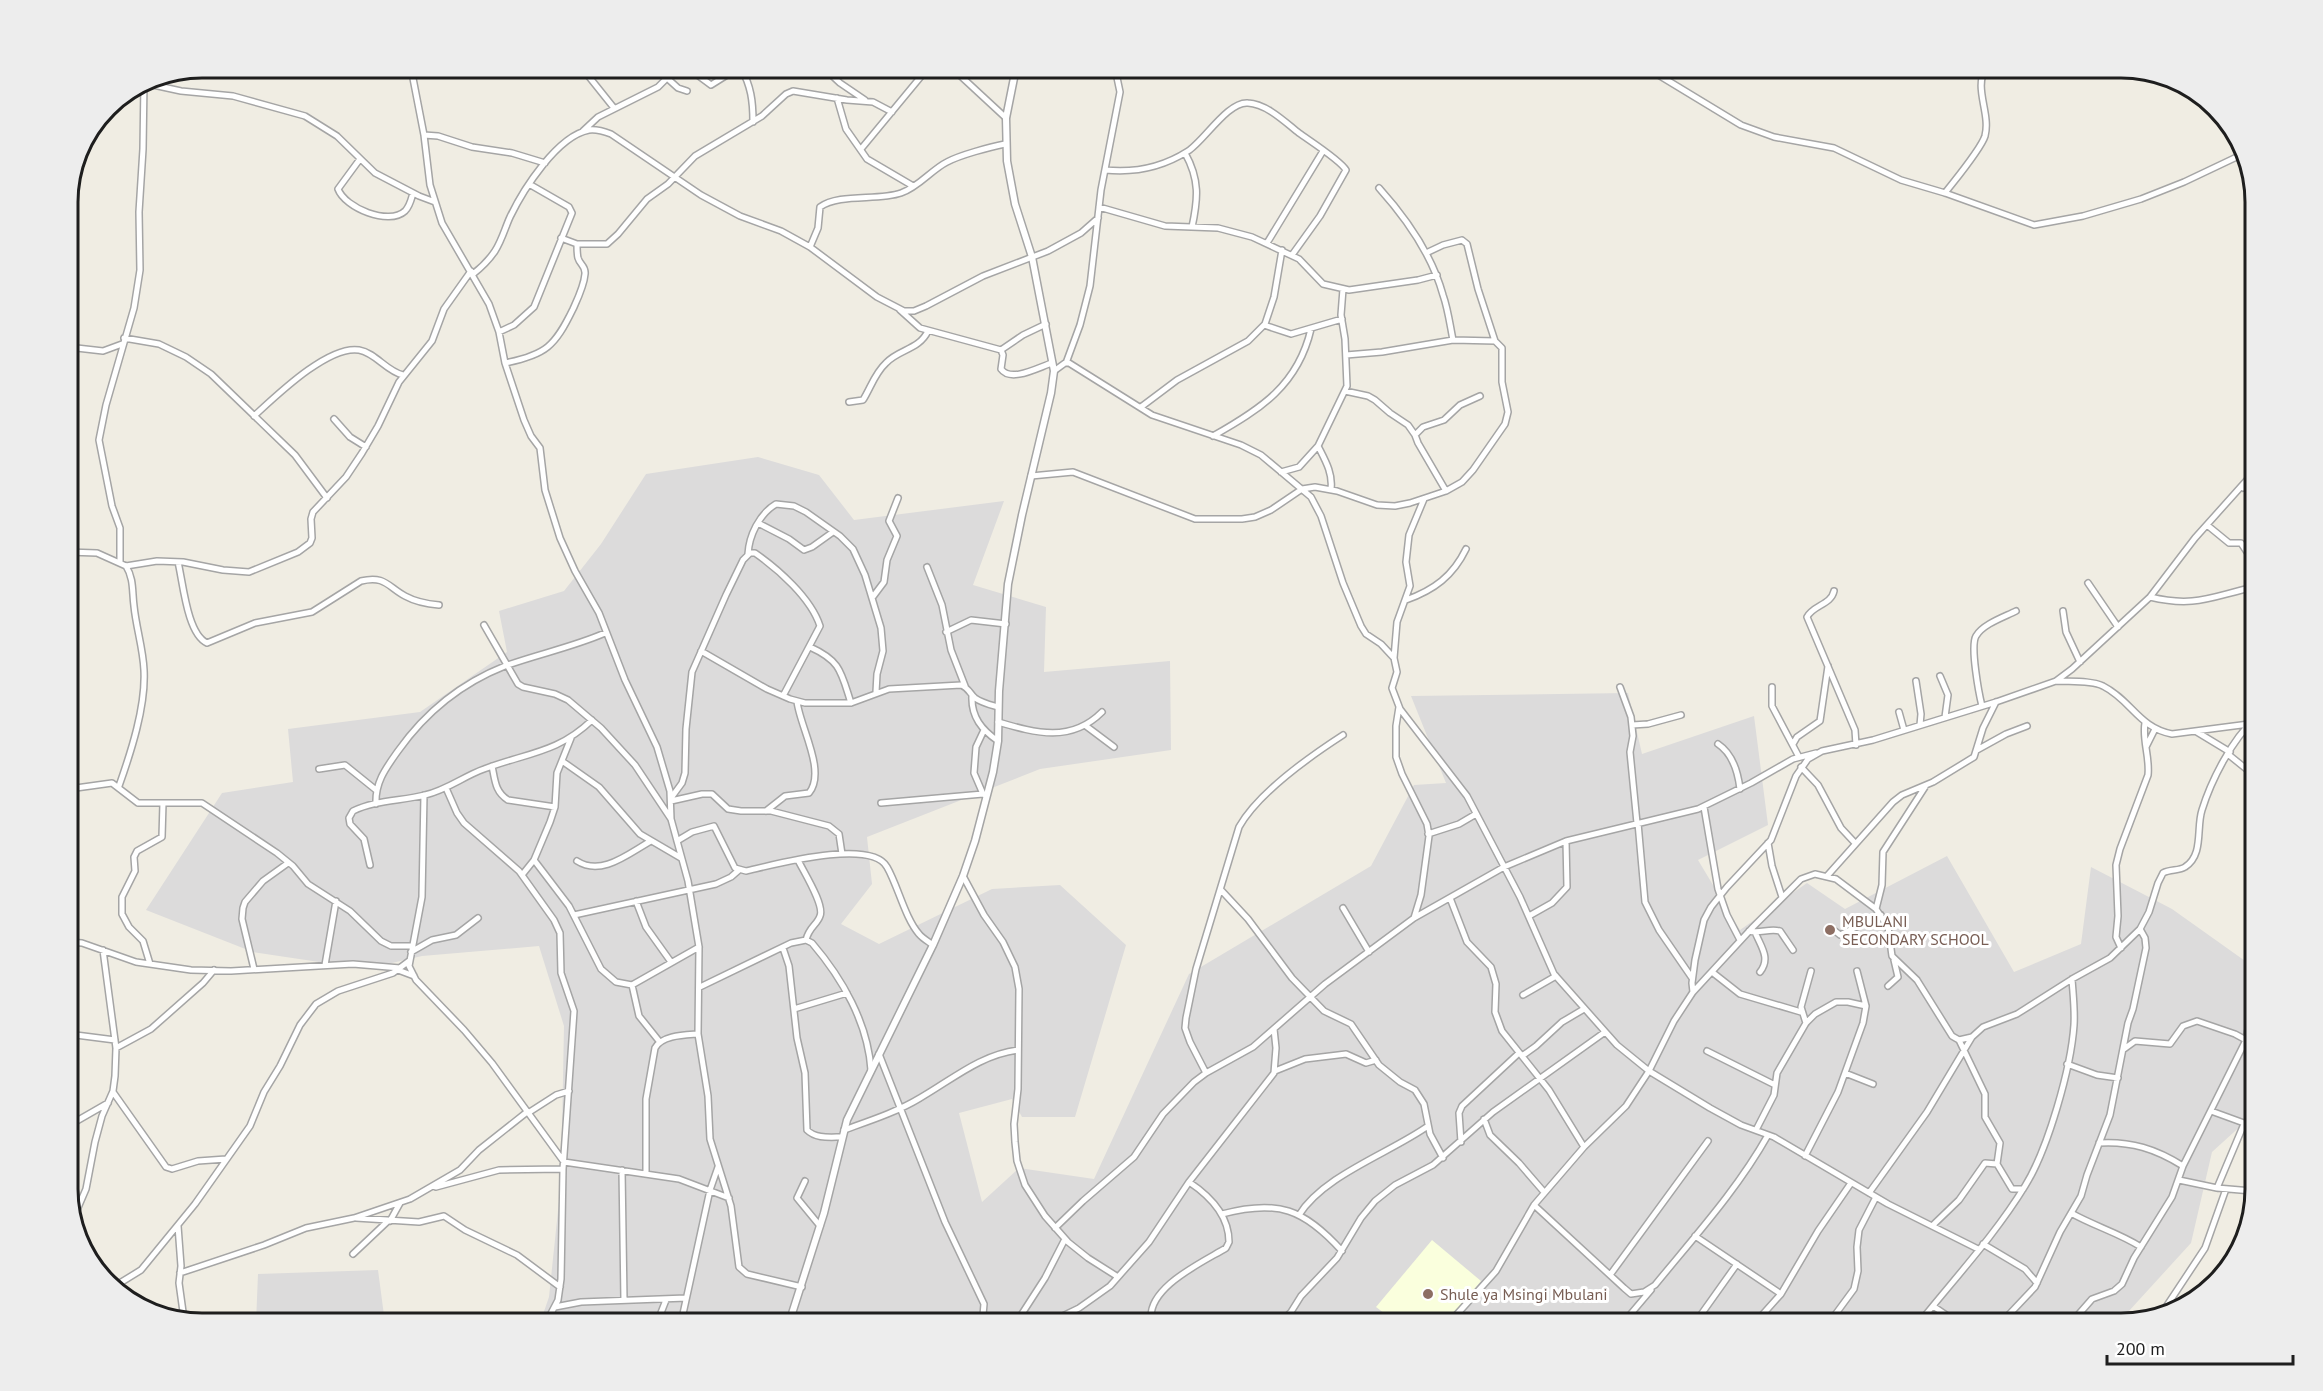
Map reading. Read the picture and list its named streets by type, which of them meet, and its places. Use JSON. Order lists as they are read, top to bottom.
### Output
{
  "places": ["MBULANI SECONDARY SCHOOL", "Shule ya Msingi Mbulani"],
  "scale_bar": "200 m"
}
